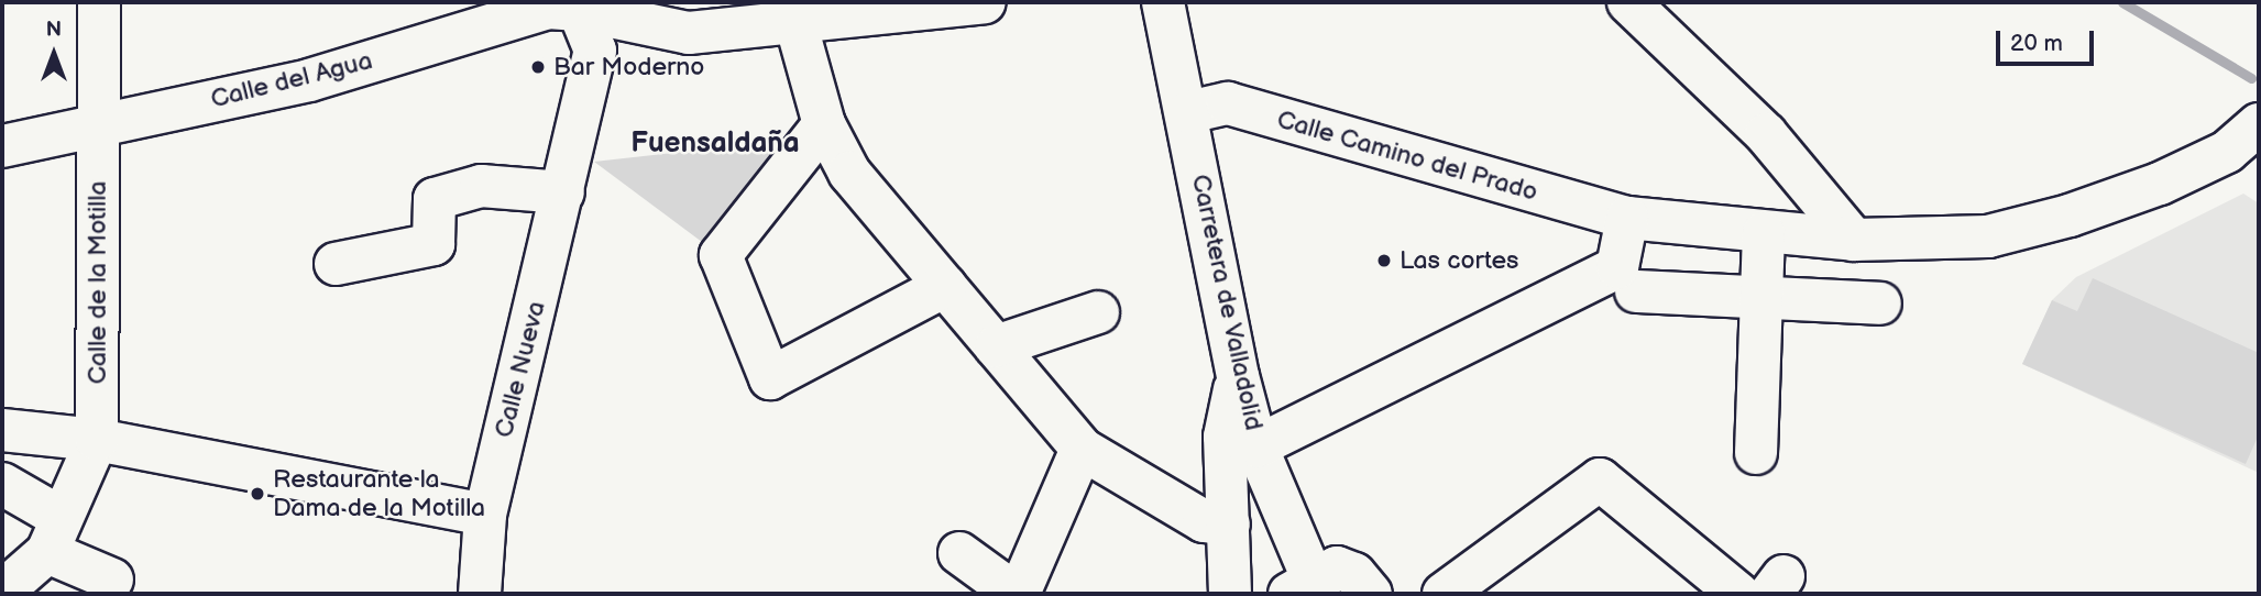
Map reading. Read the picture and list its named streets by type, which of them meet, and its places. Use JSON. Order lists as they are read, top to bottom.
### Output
{
  "streets": {
    "street": [
      "Calle del Agua",
      "Calle Camino del Prado",
      "Calle de la Motilla",
      "Carretera de Valladolid",
      "Calle Nueva"
    ]
  },
  "crossings": [
    ["Calle del Agua", "Calle de la Motilla"],
    ["Calle del Agua", "Calle Nueva"],
    ["Calle Camino del Prado", "Carretera de Valladolid"]
  ],
  "districts": ["Fuensaldaña"],
  "places": ["Bar Moderno", "Las cortes", "Restaurante la Dama de la Motilla"],
  "scale_bar": "20 m",
  "north": "top"
}
